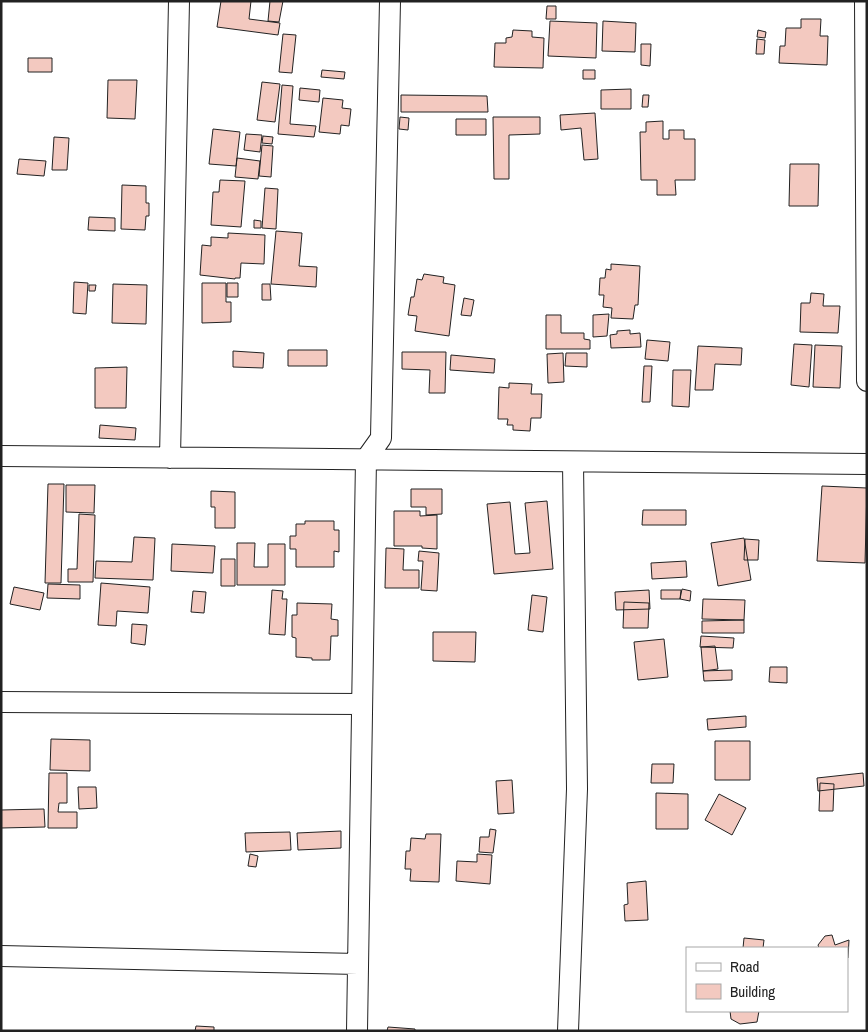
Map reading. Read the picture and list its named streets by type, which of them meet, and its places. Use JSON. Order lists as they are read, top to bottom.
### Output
{
  "legend": ["Road", "Building"]
}
